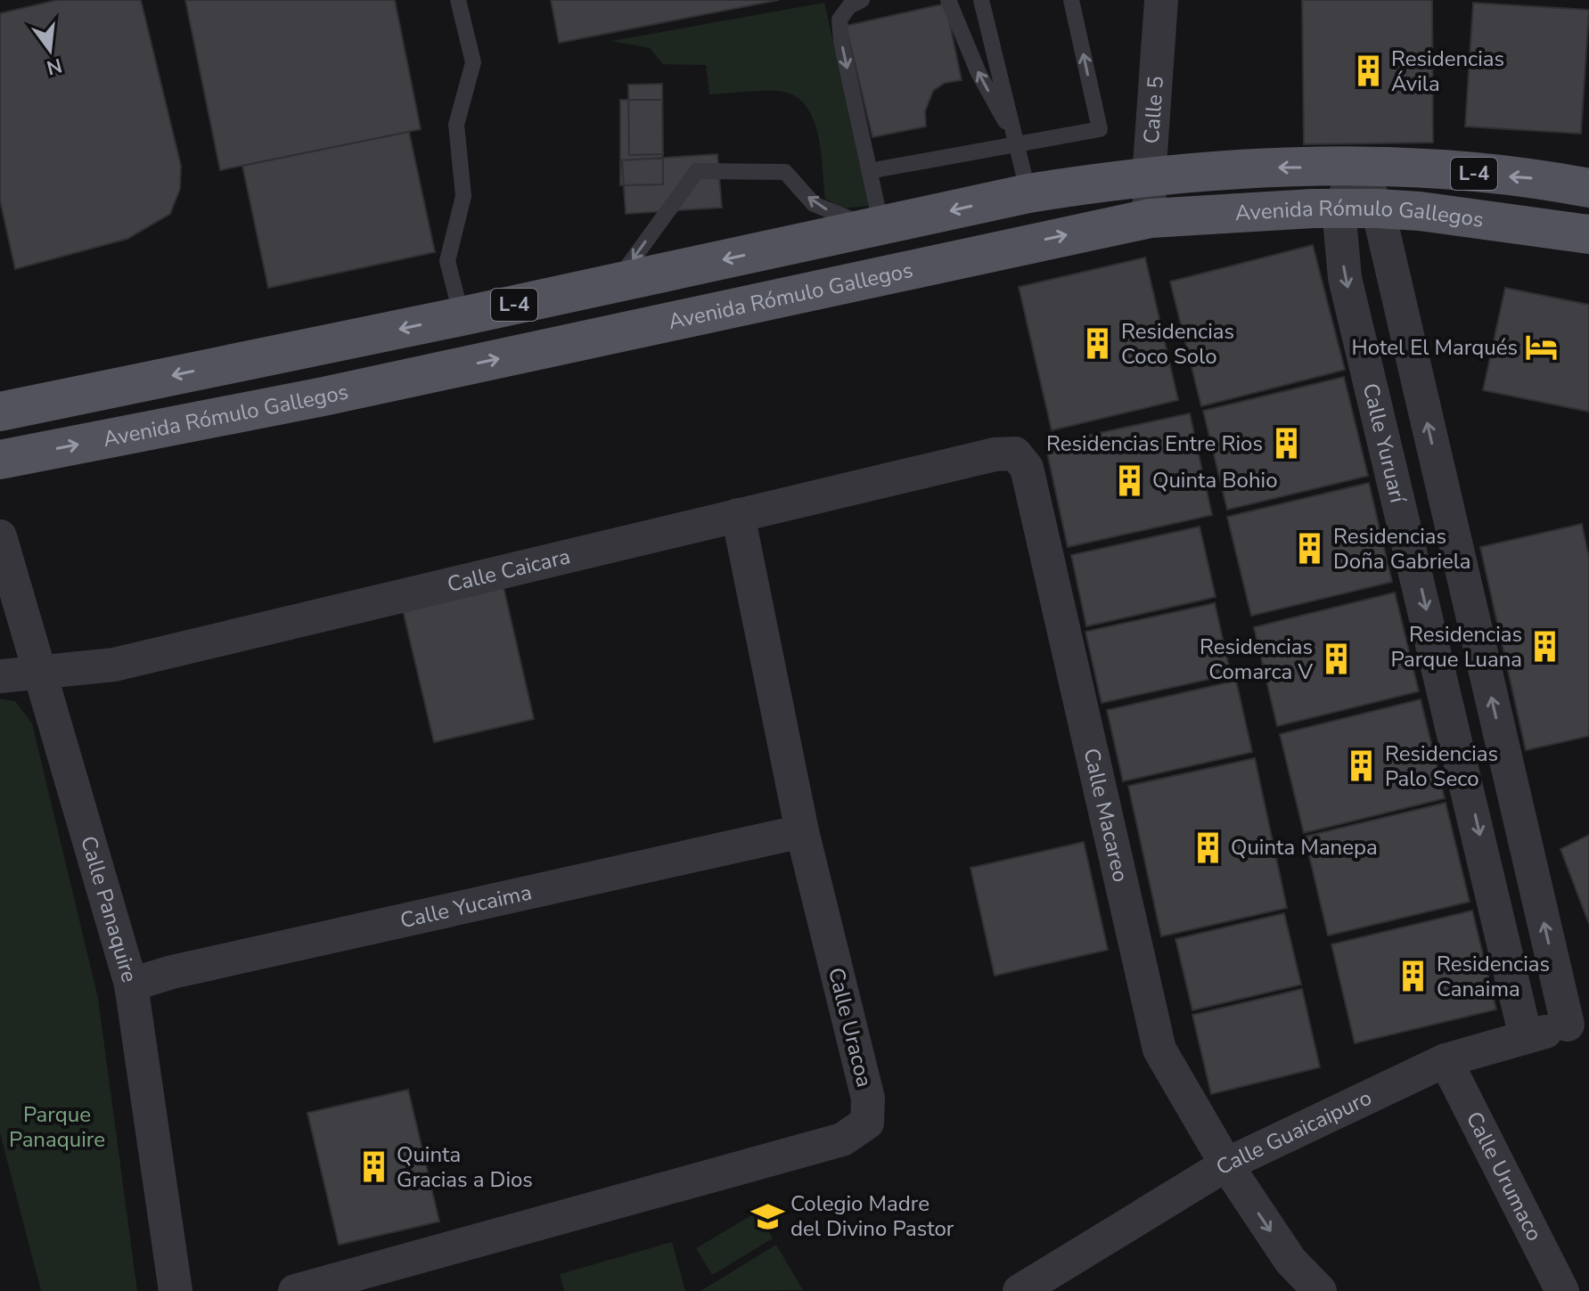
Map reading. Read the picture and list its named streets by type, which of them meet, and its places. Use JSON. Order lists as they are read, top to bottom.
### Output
{
  "streets": {
    "main road": ["L-4", "Avenida Rómulo Gallegos"],
    "street": [
      "Calle 5",
      "Calle Yuruarí",
      "Calle Caicara",
      "Calle Macareo",
      "Calle Yucaima",
      "Calle Panaquire",
      "Calle Uracoa",
      "Calle Guaicaipuro",
      "Calle Urumaco"
    ]
  },
  "crossings": [
    ["Calle 5", "Avenida Rómulo Gallegos"],
    ["Avenida Rómulo Gallegos", "Calle Yuruarí"],
    ["Calle Yuruarí", "Calle Guaicaipuro"],
    ["Calle Caicara", "Calle Macareo"],
    ["Calle Caicara", "Calle Panaquire"],
    ["Calle Caicara", "Calle Uracoa"],
    ["Calle Macareo", "Calle Guaicaipuro"],
    ["Calle Yucaima", "Calle Panaquire"],
    ["Calle Yucaima", "Calle Uracoa"],
    ["Calle Guaicaipuro", "Calle Urumaco"]
  ],
  "parks": ["Parque Panaquire"],
  "places": {
    "building": [
      "Residencias Ávila",
      "Residencias Coco Solo",
      "Residencias Entre Rios",
      "Quinta Bohio",
      "Residencias Doña Gabriela",
      "Residencias Parque Luana",
      "Residencias Comarca V",
      "Residencias Palo Seco",
      "Quinta Manepa",
      "Residencias Canaima",
      "Quinta Gracias a Dios"
    ],
    "hotel": ["Hotel El Marqués"],
    "school or university": ["Colegio Madre del Divino Pastor"]
  },
  "north": "bottom"
}
